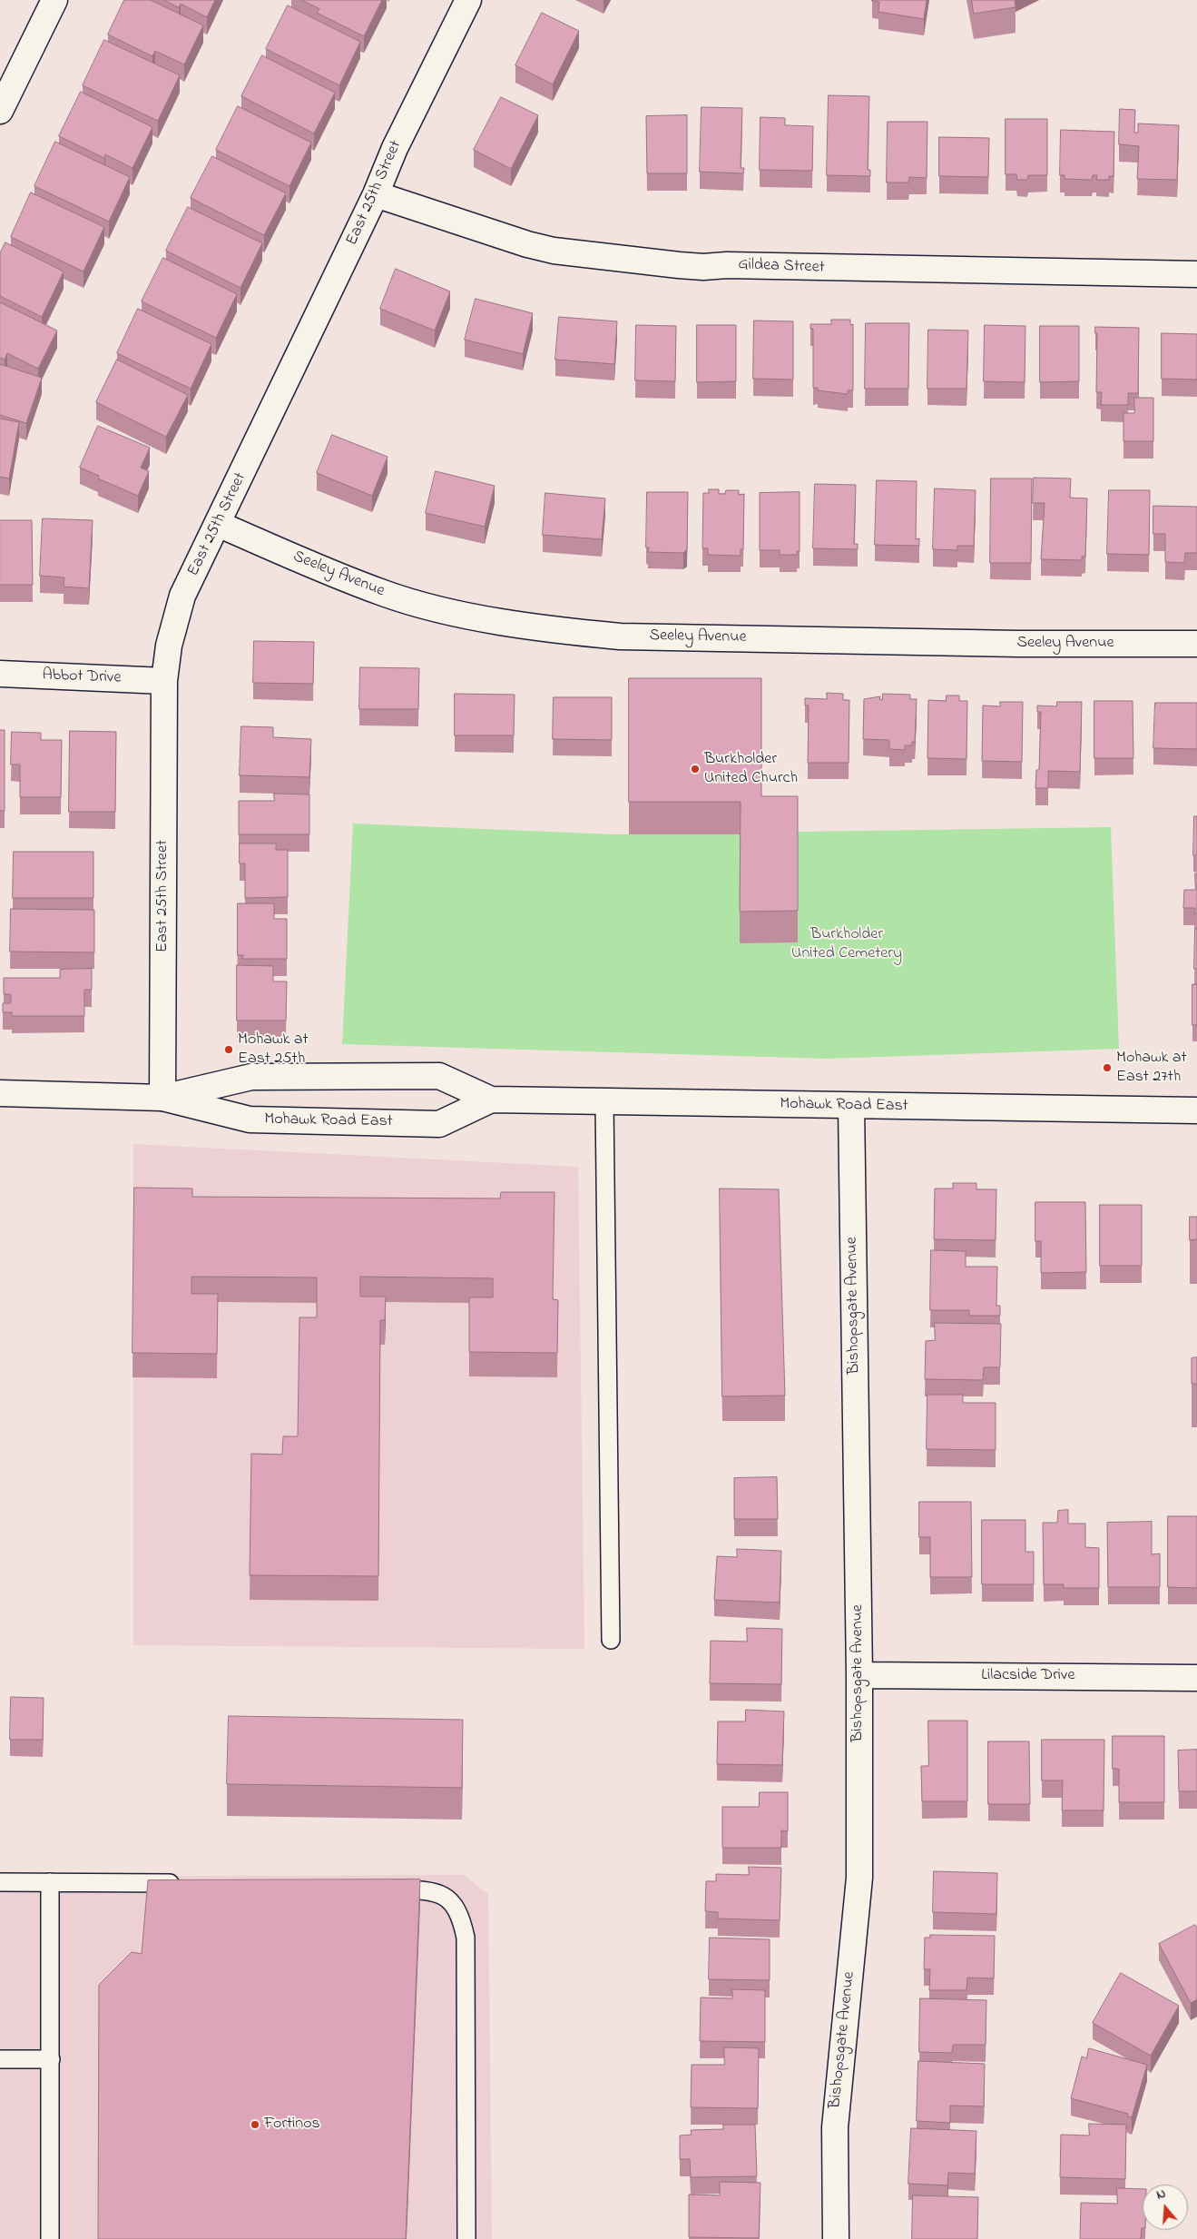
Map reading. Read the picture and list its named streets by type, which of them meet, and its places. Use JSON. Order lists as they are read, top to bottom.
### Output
{
  "streets": {
    "street": [
      "East 25th Street",
      "Gildea Street",
      "Seeley Avenue",
      "Abbot Drive",
      "Mohawk Road East",
      "Bishopsgate Avenue",
      "Lilacside Drive"
    ]
  },
  "crossings": [
    ["East 25th Street", "Gildea Street"],
    ["East 25th Street", "Seeley Avenue"],
    ["East 25th Street", "Abbot Drive"],
    ["East 25th Street", "Mohawk Road East"],
    ["Mohawk Road East", "Bishopsgate Avenue"],
    ["Bishopsgate Avenue", "Lilacside Drive"]
  ],
  "parks": ["Burkholder United Cemetery"],
  "places": [
    "Burkholder United Church",
    "Mohawk at East 25th",
    "Mohawk at East 27th",
    "Fortinos"
  ],
  "north": "top"
}
